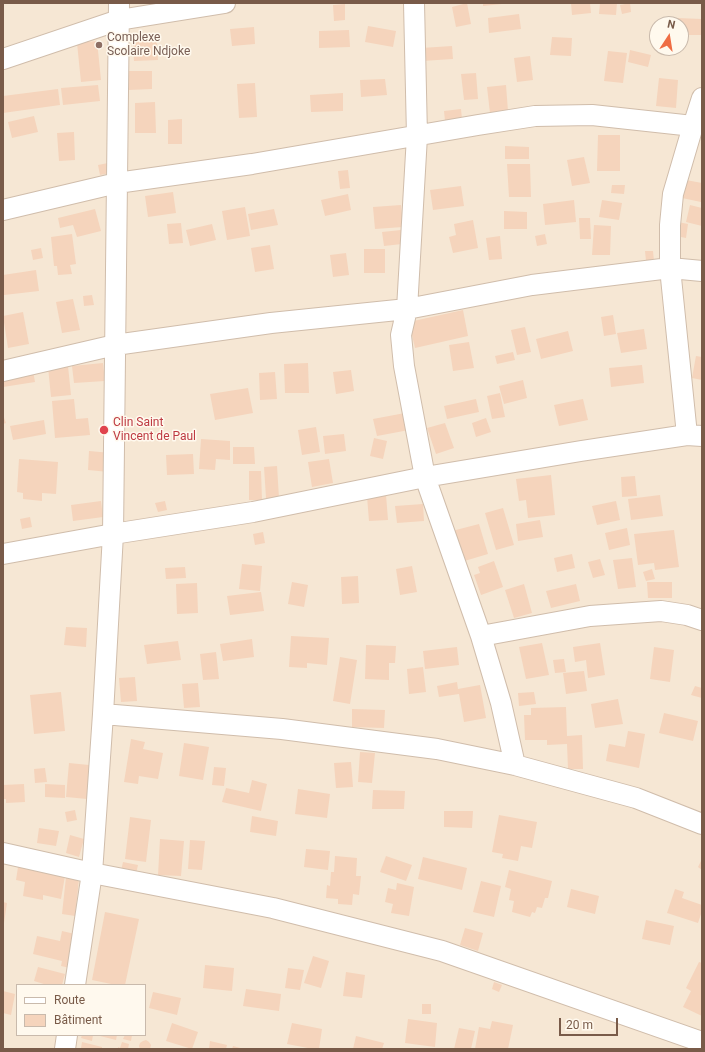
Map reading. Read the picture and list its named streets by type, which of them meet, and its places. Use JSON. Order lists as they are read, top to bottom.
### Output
{
  "places": ["Complexe Scolaire Ndjoke", "Clin Saint Vincent de Paul"],
  "legend": ["Route", "Bâtiment"],
  "scale_bar": "20 m",
  "north": "top"
}
